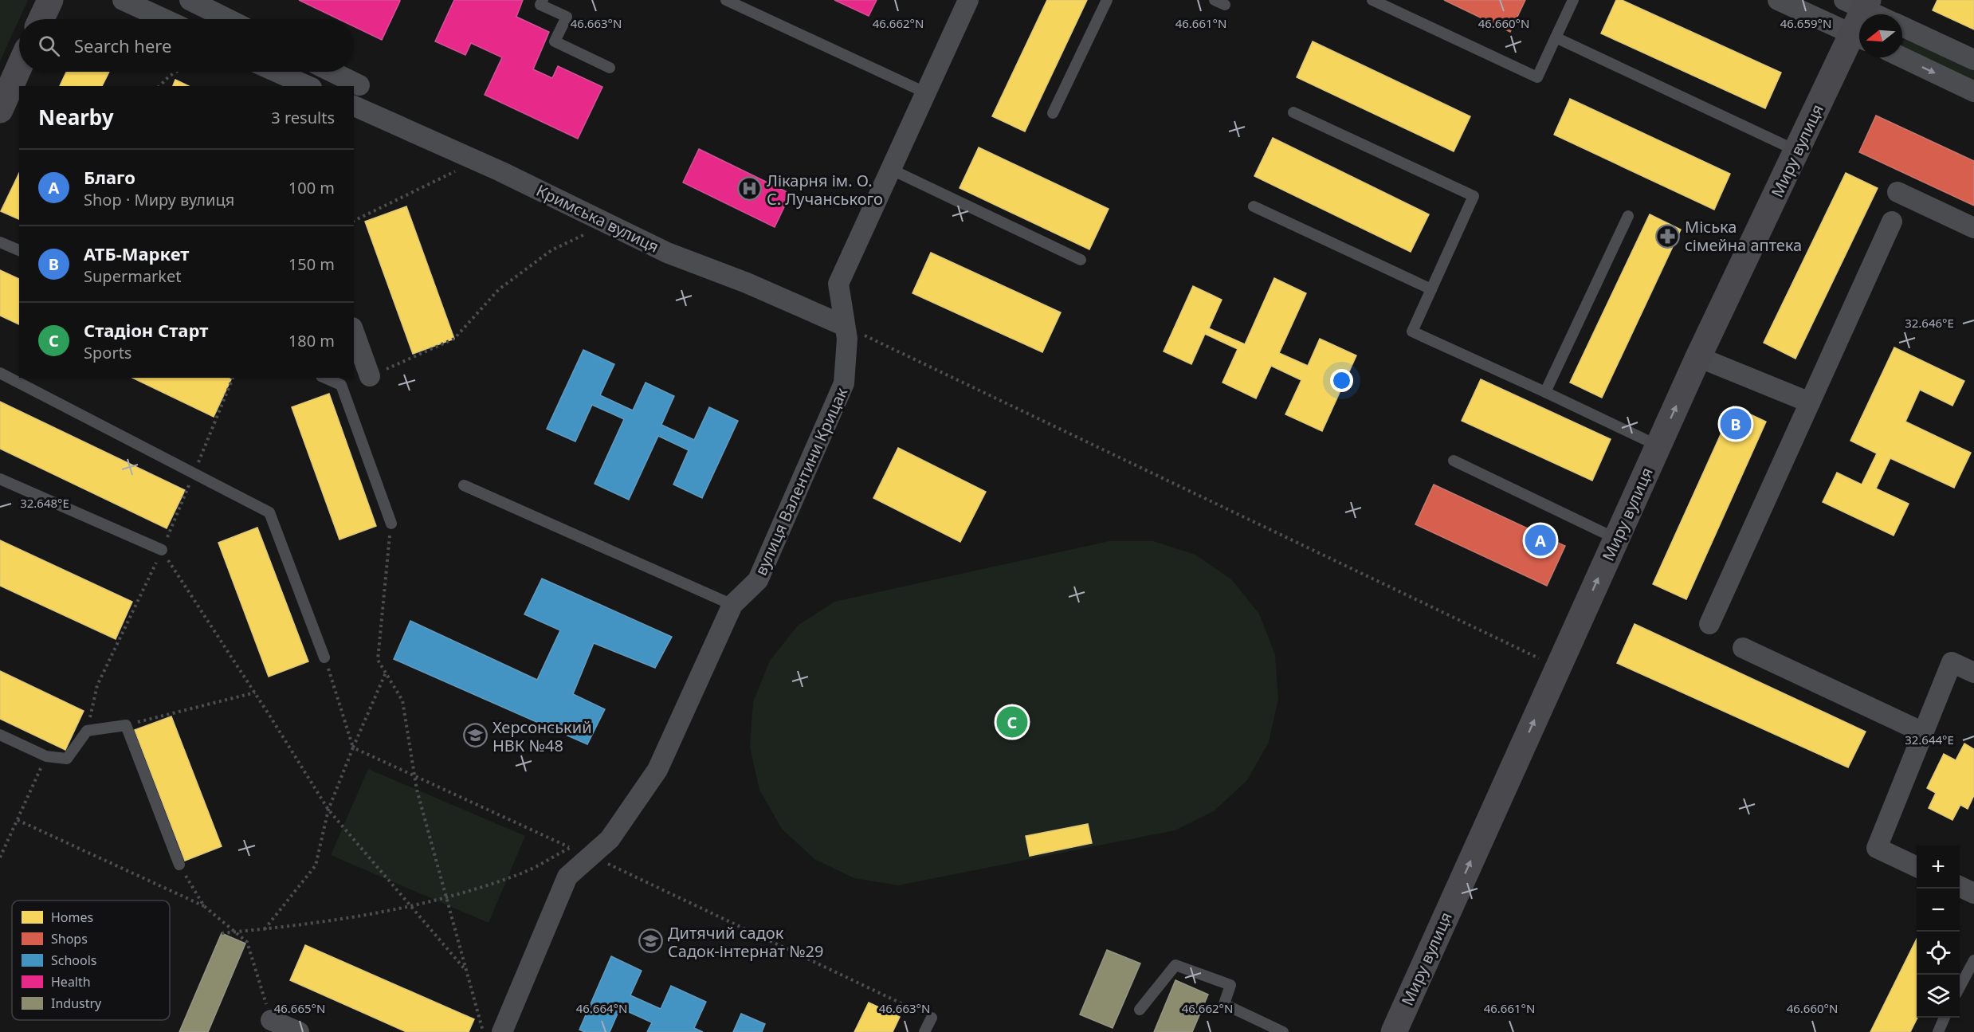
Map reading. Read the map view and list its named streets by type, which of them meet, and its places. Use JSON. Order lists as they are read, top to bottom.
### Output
{
  "streets": {
    "street": ["Миру вулиця", "Кримська вулиця", "вулиця Валентини Крицак"]
  },
  "crossings": [
    ["Кримська вулиця", "вулиця Валентини Крицак"]
  ],
  "one_way": ["Миру вулиця"],
  "places": {
    "hospital": ["Лікарня ім. О. С. Лучанського"],
    "pharmacy": ["Міська сімейна аптека"],
    "school or university": ["Херсонський НВК №48", "Дитячий садок Садок-інтернат №29"]
  },
  "legend": [
    "Homes",
    "Shops",
    "Schools",
    "Health",
    "Industry"
  ],
  "north": "left",
  "page": {
    "search": "Search here",
    "heading": ["Nearby", "3 results"],
    "list": [
      {
        "mark": "A",
        "name": "Благо",
        "note": "Shop · Миру вулиця",
        "value": "100 m"
      },
      {
        "mark": "B",
        "name": "АТБ-Маркет",
        "note": "Supermarket",
        "value": "150 m"
      },
      {
        "mark": "C",
        "name": "Стадіон Старт",
        "note": "Sports",
        "value": "180 m"
      }
    ],
    "pins": ["B", "A", "C"],
    "map_buttons": ["+", "−"]
  },
  "coordinates": [
    "46.663°N",
    "46.662°N",
    "46.661°N",
    "46.660°N",
    "46.659°N",
    "32.646°E",
    "32.648°E",
    "32.644°E",
    "46.665°N",
    "46.664°N"
  ]
}
